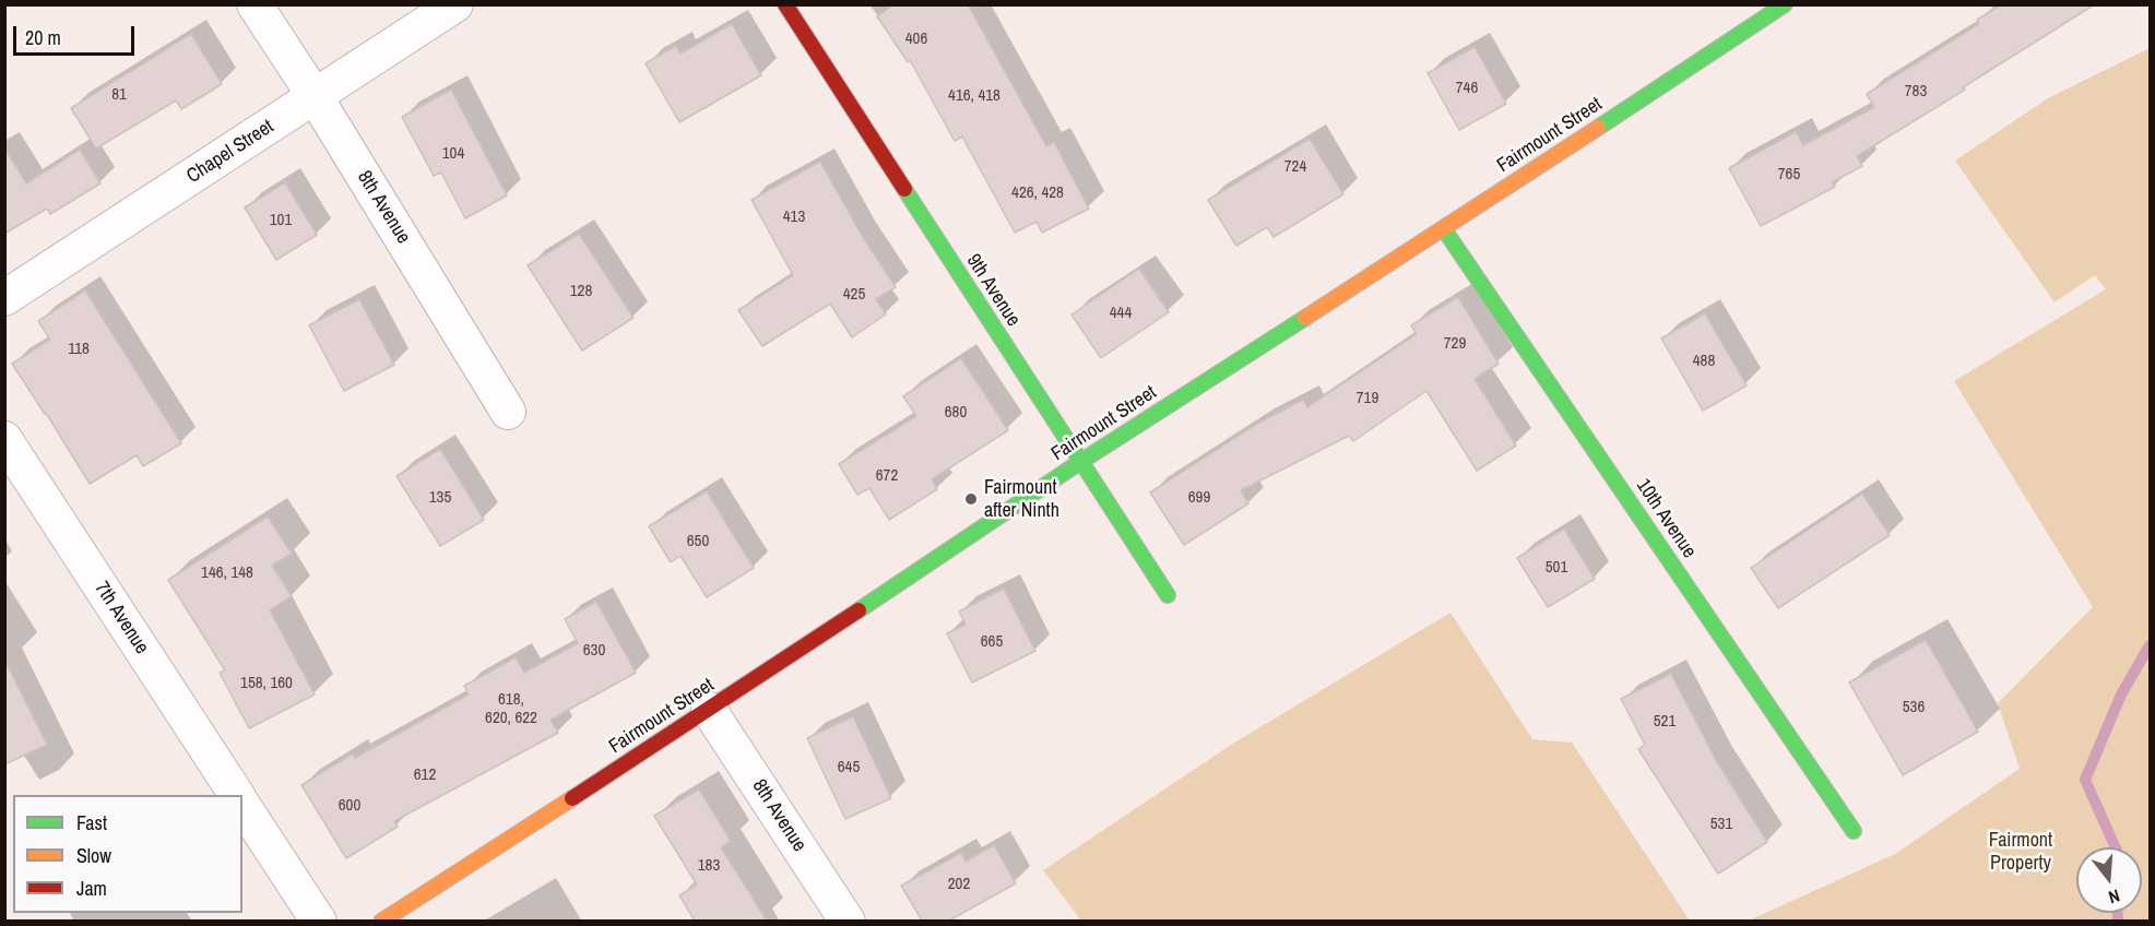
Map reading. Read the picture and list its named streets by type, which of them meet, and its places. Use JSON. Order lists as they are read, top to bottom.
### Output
{
  "streets": {
    "street": [
      "Fairmount Street",
      "Chapel Street",
      "8th Avenue",
      "9th Avenue",
      "10th Avenue",
      "7th Avenue"
    ]
  },
  "crossings": [
    ["Fairmount Street", "8th Avenue"],
    ["Fairmount Street", "9th Avenue"],
    ["Fairmount Street", "10th Avenue"],
    ["Chapel Street", "8th Avenue"]
  ],
  "parks": ["Fairmont Property"],
  "places": ["Fairmount after Ninth"],
  "house_numbers": [
    "406",
    "746",
    "783",
    "81",
    "416, 418",
    "104",
    "724",
    "765",
    "426, 428",
    "413",
    "101",
    "128",
    "425",
    "444",
    "729",
    "118",
    "488",
    "719",
    "680",
    "672",
    "135",
    "699",
    "650",
    "501",
    "146, 148",
    "665",
    "630",
    "158, 160",
    "618, 620, 622",
    "536",
    "521",
    "645",
    "612",
    "600",
    "531",
    "183",
    "202"
  ],
  "legend": ["Fast", "Slow", "Jam"],
  "scale_bar": "20 m",
  "north": "bottom"
}
